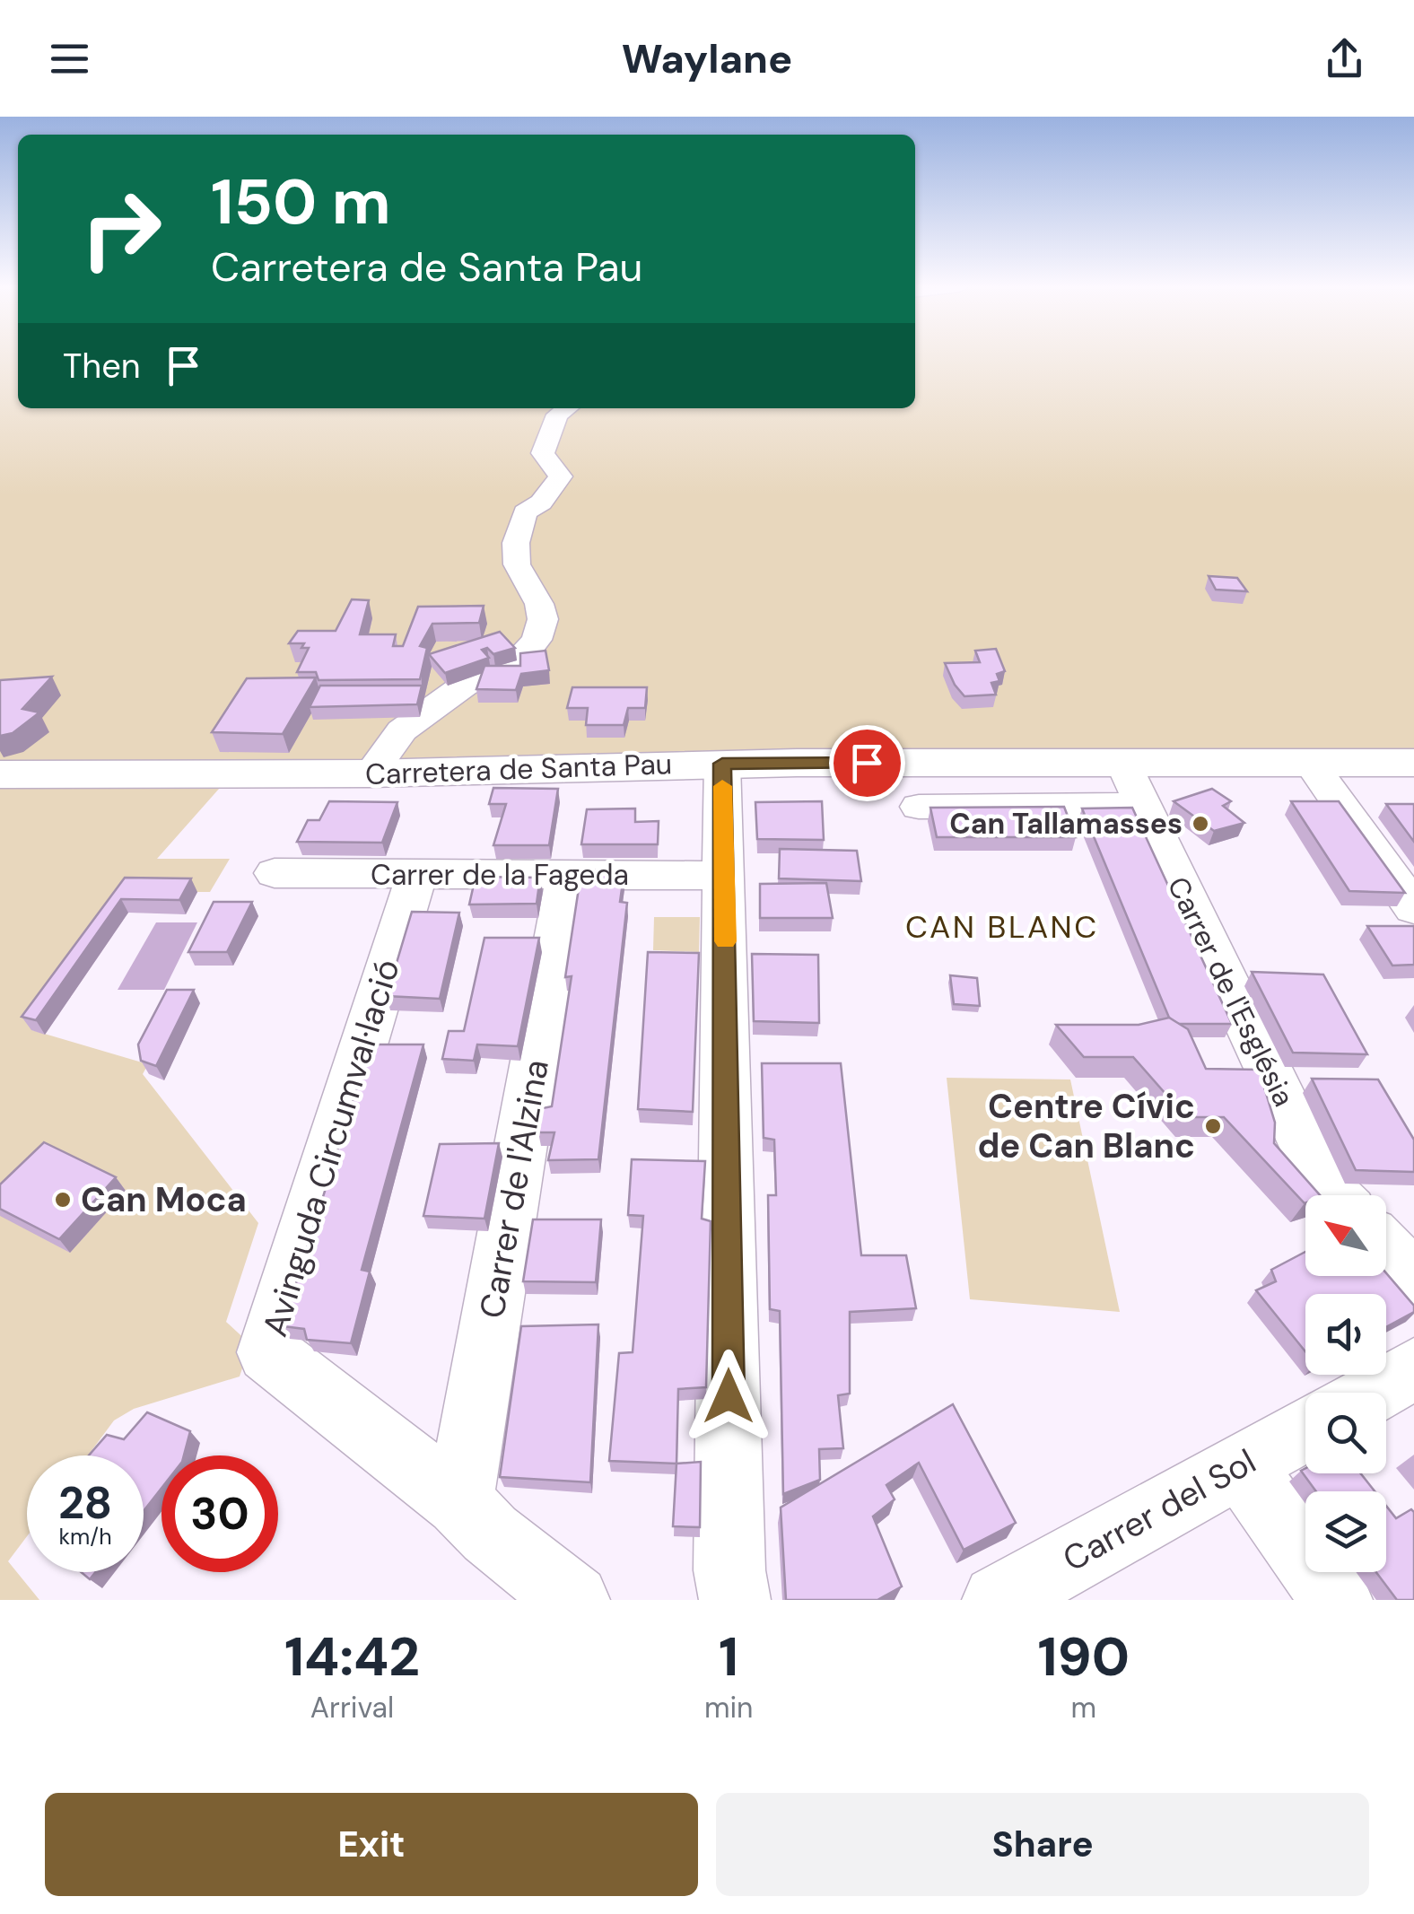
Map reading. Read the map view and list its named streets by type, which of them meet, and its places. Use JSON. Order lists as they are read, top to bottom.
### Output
{
  "streets": {
    "main road": ["Carretera de Santa Pau"],
    "street": [
      "Carrer de la Fageda",
      "Carrer de l'Església",
      "Avinguda Circumval·lació",
      "Carrer de l'Alzina",
      "Carrer del Sol"
    ]
  },
  "crossings": [
    ["Carretera de Santa Pau", "Carrer de l'Església"],
    ["Carrer de la Fageda", "Avinguda Circumval·lació"],
    ["Carrer de la Fageda", "Carrer de l'Alzina"],
    ["Avinguda Circumval·lació", "Carrer de l'Alzina"]
  ],
  "districts": ["CAN BLANC"],
  "places": ["Can Tallamasses", "Centre Cívic de Can Blanc", "Can Moca"],
  "north": "top left",
  "page": {
    "header": "Waylane",
    "turn": ["150 m", "Carretera de Santa Pau"],
    "then": "Then",
    "speed": "28 km/h",
    "limit": "30",
    "eta": [
      "14:42",
      "Arrival",
      "1",
      "min",
      "190",
      "m"
    ],
    "buttons": ["Exit", "Share"]
  }
}
